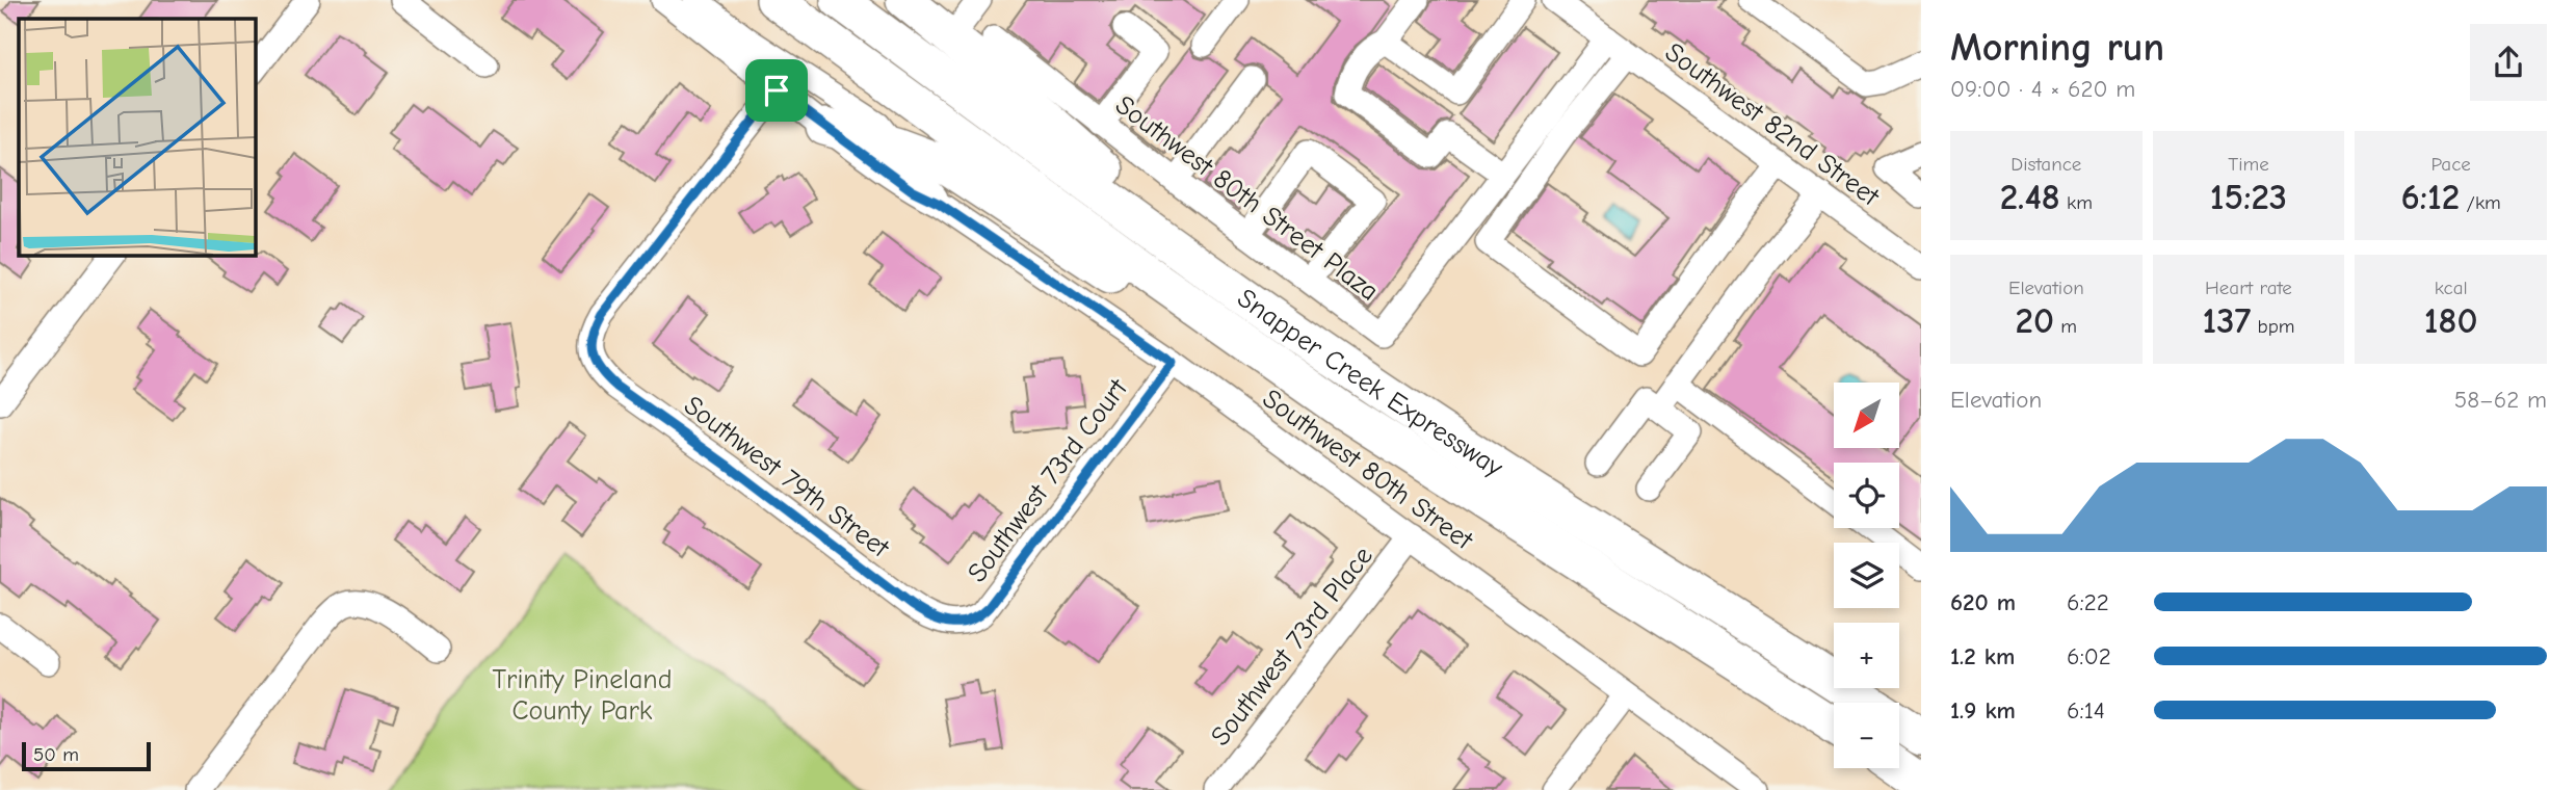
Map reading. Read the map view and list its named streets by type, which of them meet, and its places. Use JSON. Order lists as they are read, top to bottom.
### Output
{
  "streets": {
    "highway": ["Snapper Creek Expressway"],
    "street": [
      "Southwest 82nd Street",
      "Southwest 80th Street Plaza",
      "Southwest 80th Street",
      "Southwest 79th Street",
      "Southwest 73rd Court",
      "Southwest 73rd Place"
    ]
  },
  "crossings": [
    ["Southwest 82nd Street", "Southwest 80th Street Plaza"],
    ["Southwest 80th Street", "Southwest 79th Street"],
    ["Southwest 80th Street", "Southwest 73rd Court"],
    ["Southwest 80th Street", "Southwest 73rd Place"],
    ["Southwest 79th Street", "Southwest 73rd Court"]
  ],
  "parks": ["Trinity Pineland County Park"],
  "scale_bar": "50 m",
  "north": "bottom left",
  "page": {
    "heading": ["Morning run", "09:00 · 4 × 620 m"],
    "stats": [
      ["Distance", "2.48 km"],
      ["Time", "15:23"],
      ["Pace", "6:12 /km"],
      ["Elevation", "20 m"],
      ["Heart rate", "137 bpm"],
      ["kcal", "180"]
    ],
    "chart": ["Elevation", "58–62 m"],
    "map_buttons": ["+", "−"],
    "list": [
      {
        "name": "620 m",
        "note": "6:22"
      },
      {
        "name": "1.2 km",
        "note": "6:02"
      },
      {
        "name": "1.9 km",
        "note": "6:14"
      }
    ],
    "scale": "50 m"
  }
}
